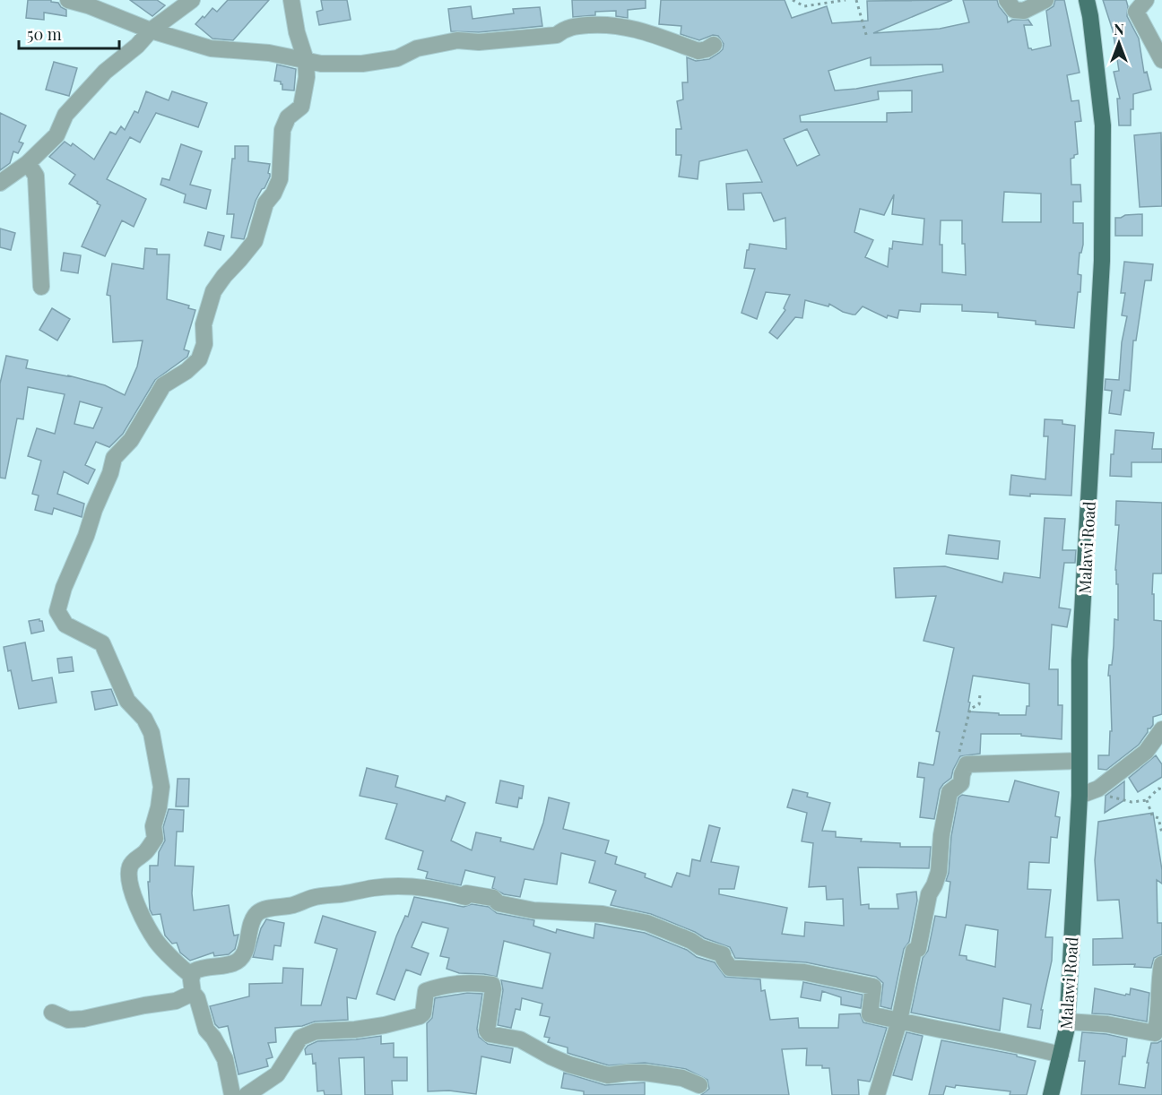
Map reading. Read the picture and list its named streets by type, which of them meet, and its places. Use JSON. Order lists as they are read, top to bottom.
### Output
{
  "streets": {
    "main road": ["Malawi Road"]
  },
  "scale_bar": "50 m",
  "north": "top"
}
